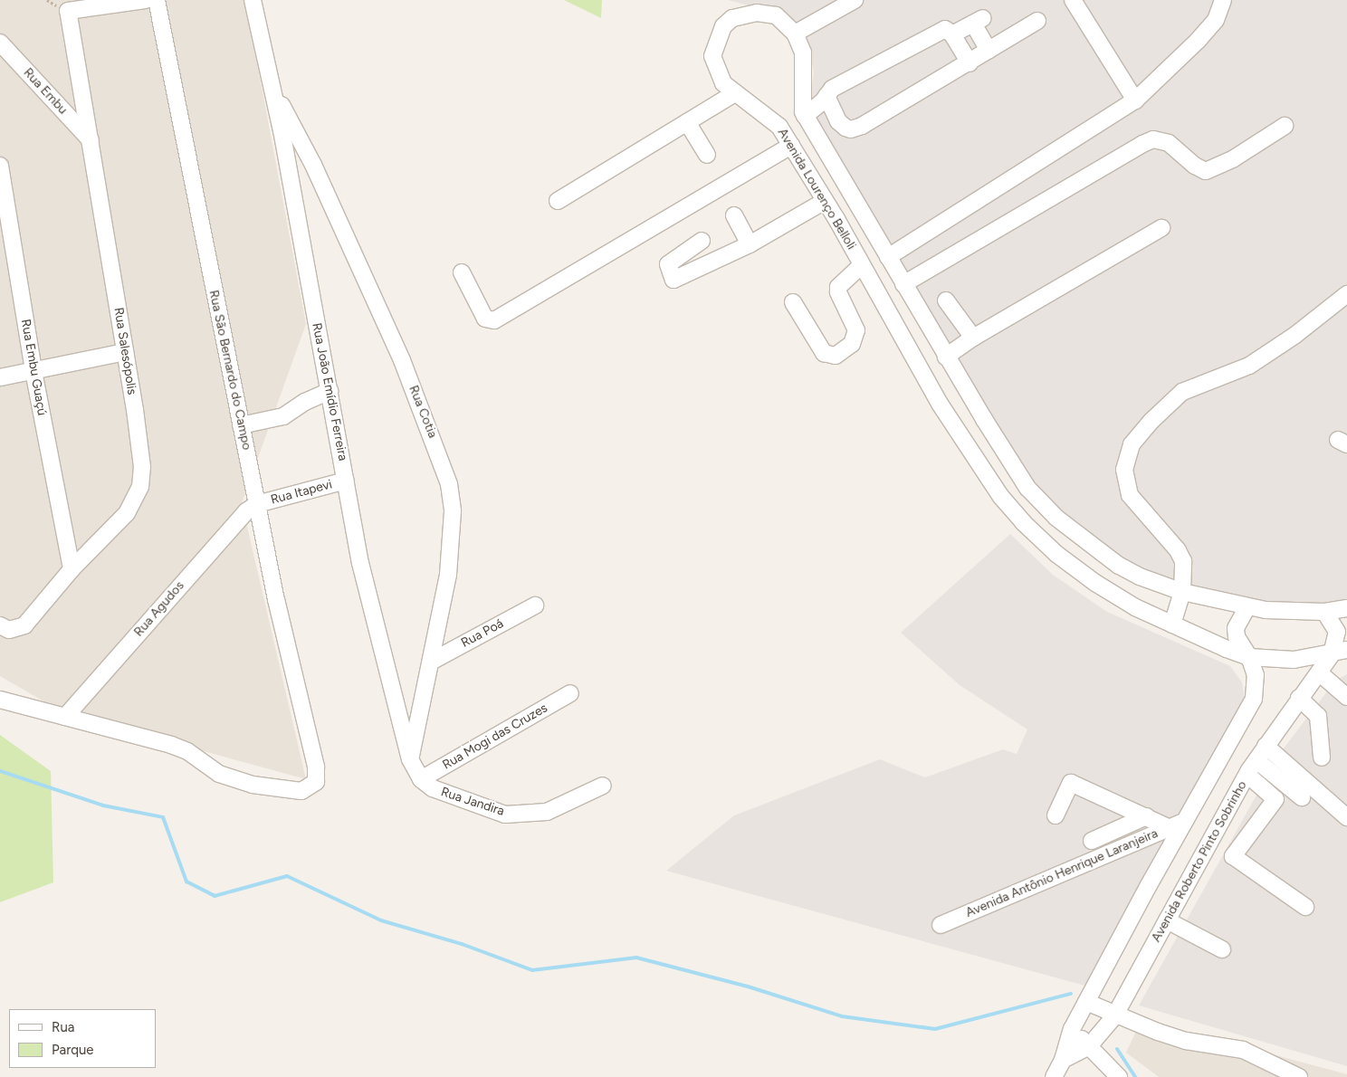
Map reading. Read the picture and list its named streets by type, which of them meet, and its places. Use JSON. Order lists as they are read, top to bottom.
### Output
{
  "streets": {
    "street": [
      "Rua Embu",
      "Avenida Lourenço Belloli",
      "Rua Salesópolis",
      "Rua Embu Guaçú",
      "Rua São Bernardo do Campo",
      "Rua João Emídio Ferreira",
      "Rua Cotia",
      "Rua Itapevi",
      "Rua Agudos",
      "Rua Poá",
      "Rua Mogi das Cruzes",
      "Rua Jandira",
      "Avenida Roberto Pinto Sobrinho",
      "Avenida Antônio Henrique Laranjeira"
    ]
  },
  "crossings": [
    ["Rua Embu", "Rua Salesópolis"],
    ["Avenida Lourenço Belloli", "Avenida Roberto Pinto Sobrinho"],
    ["Rua Salesópolis", "Rua Embu Guaçú"],
    ["Rua São Bernardo do Campo", "Rua Itapevi"],
    ["Rua São Bernardo do Campo", "Rua Agudos"],
    ["Rua João Emídio Ferreira", "Rua Cotia"],
    ["Rua João Emídio Ferreira", "Rua Itapevi"],
    ["Rua João Emídio Ferreira", "Rua Mogi das Cruzes"],
    ["Rua João Emídio Ferreira", "Rua Jandira"],
    ["Rua Cotia", "Rua Poá"],
    ["Rua Itapevi", "Rua Agudos"],
    ["Rua Mogi das Cruzes", "Rua Jandira"]
  ],
  "legend": ["Rua", "Parque"]
}
